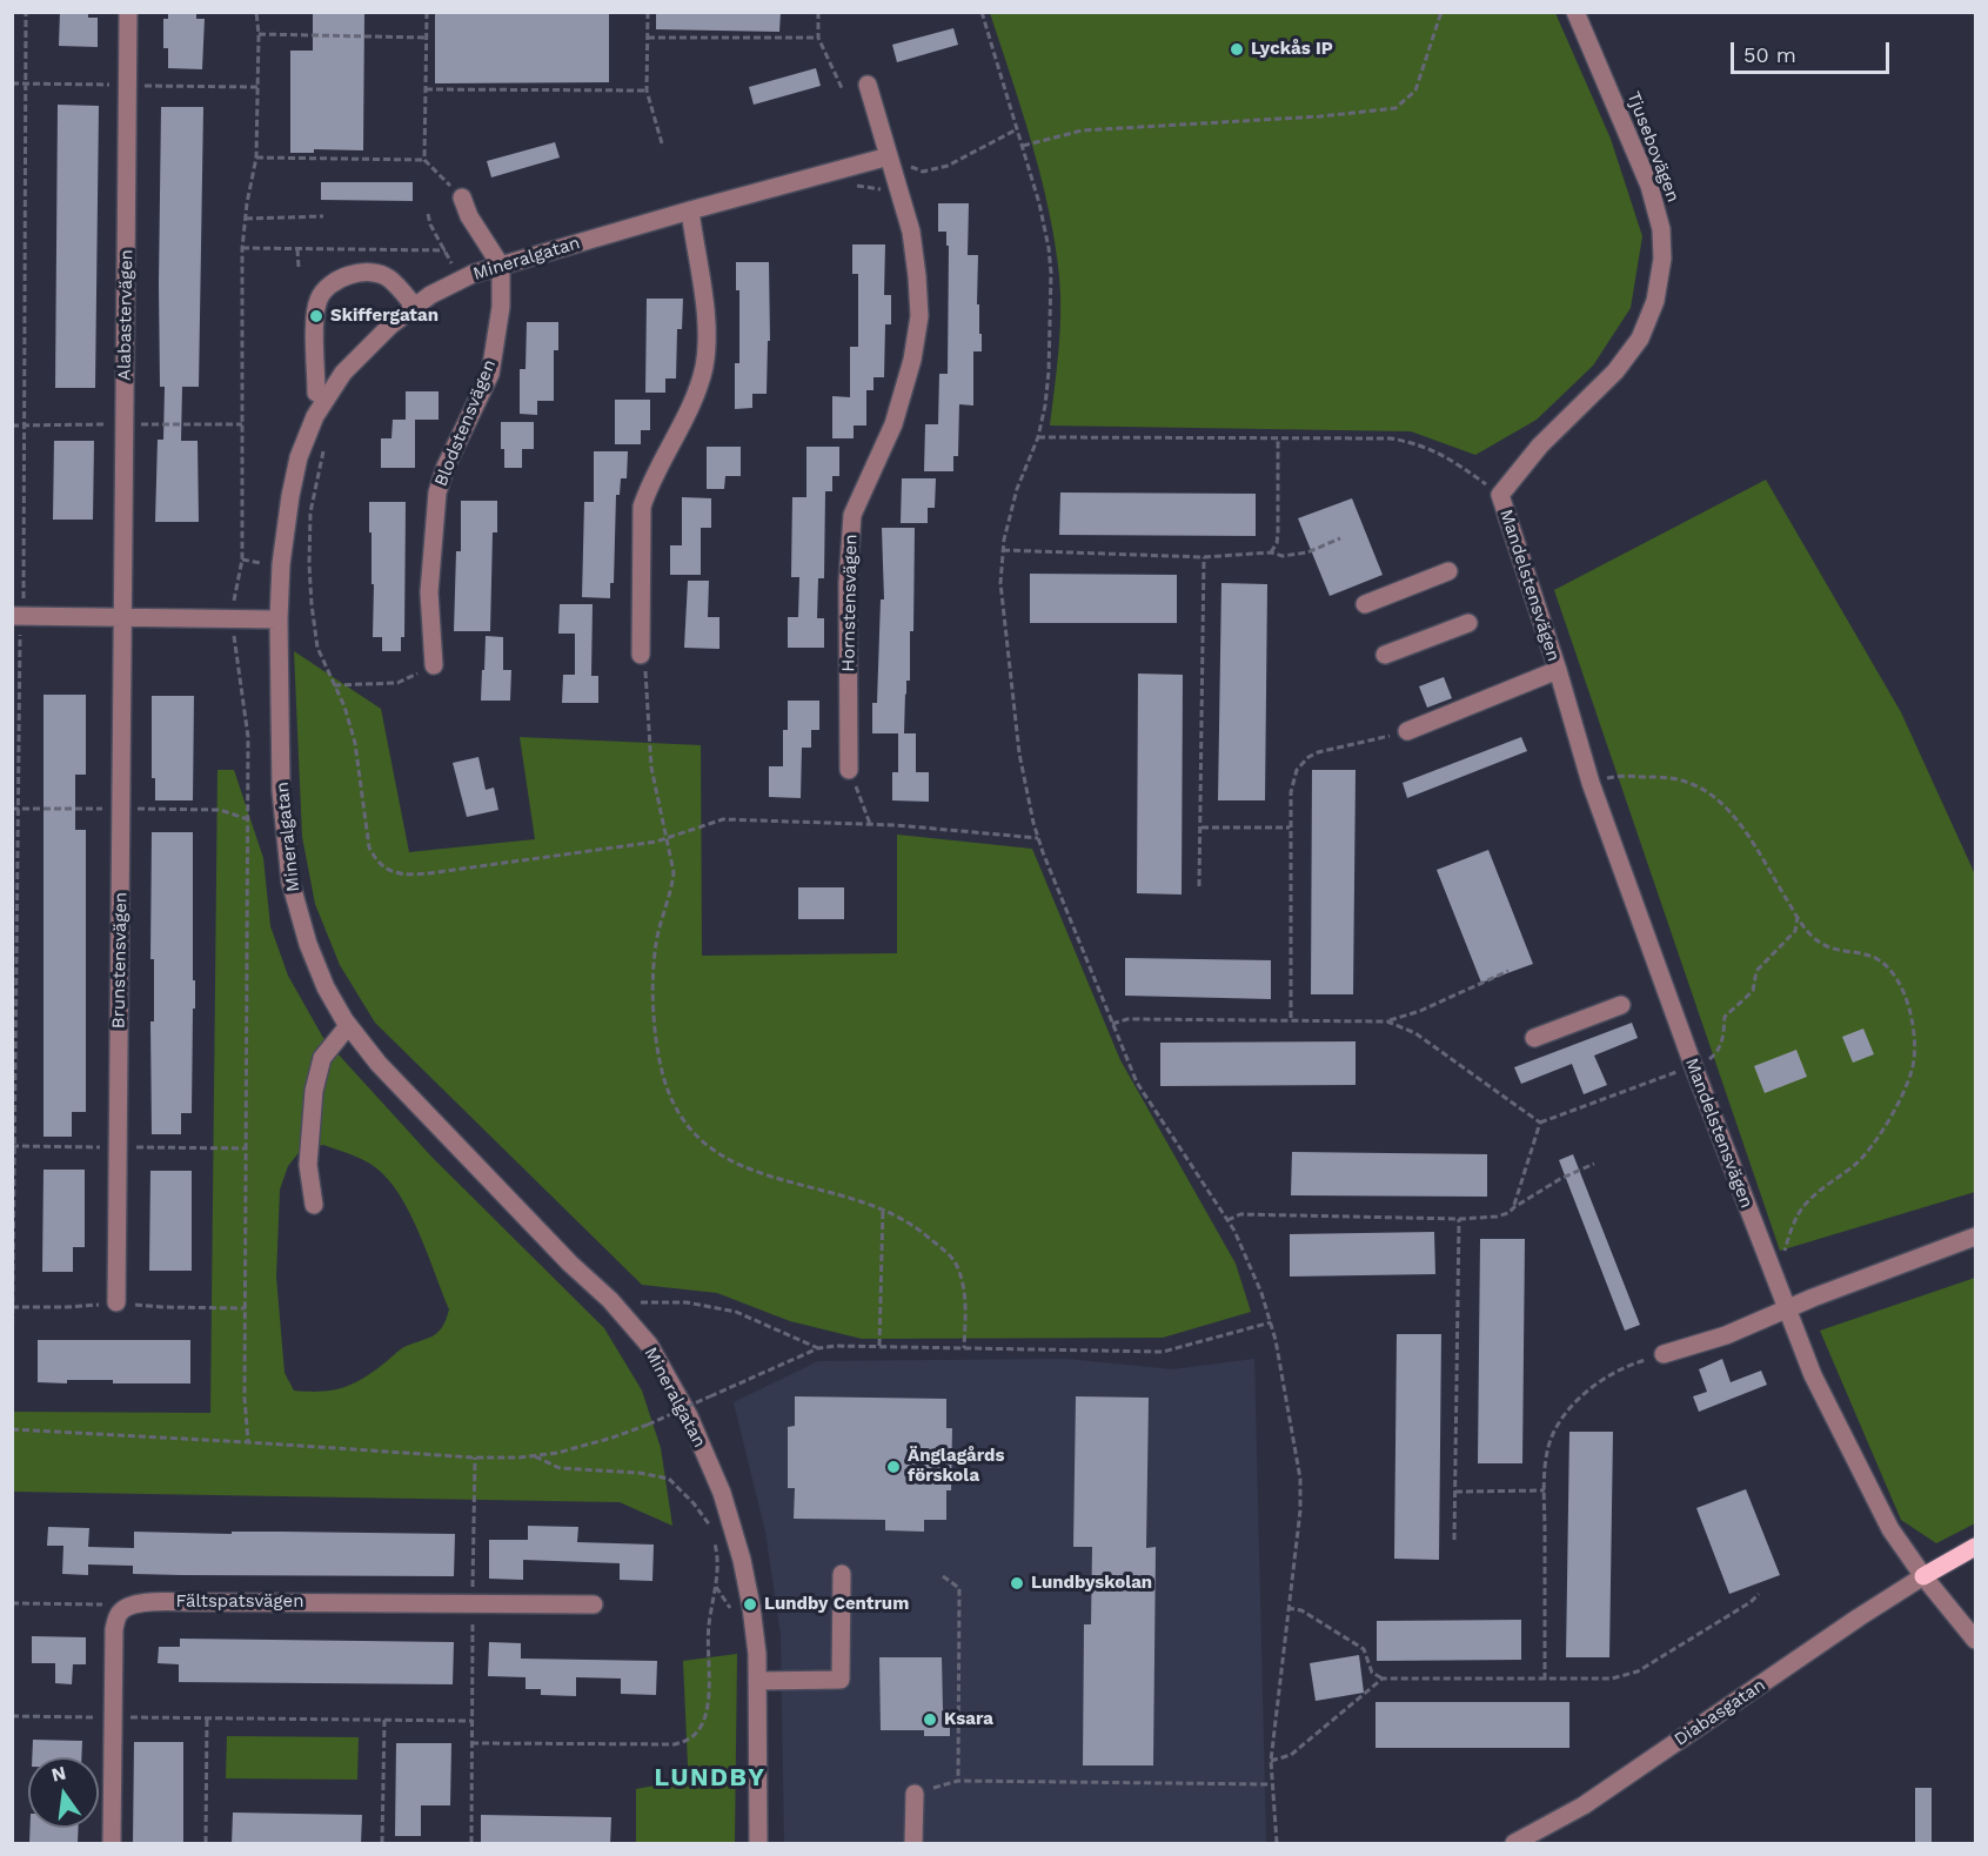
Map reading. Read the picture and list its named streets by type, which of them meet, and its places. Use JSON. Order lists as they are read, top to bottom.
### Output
{
  "streets": {
    "street": [
      "Tjusebovägen",
      "Mineralgatan",
      "Alabastervägen",
      "Blodstensvägen",
      "Mandelstensvägen",
      "Hornstensvägen",
      "Brunstensvägen",
      "Fältspatsvägen",
      "Diabasgatan"
    ]
  },
  "crossings": [
    ["Tjusebovägen", "Mandelstensvägen"],
    ["Mineralgatan", "Blodstensvägen"],
    ["Mineralgatan", "Hornstensvägen"],
    ["Alabastervägen", "Brunstensvägen"],
    ["Mandelstensvägen", "Diabasgatan"]
  ],
  "districts": ["LUNDBY"],
  "places": [
    "Lyckås IP",
    "Skiffergatan",
    "Änglagårds förskola",
    "Lundbyskolan",
    "Lundby Centrum",
    "Ksara"
  ],
  "scale_bar": "50 m",
  "north": "top"
}
